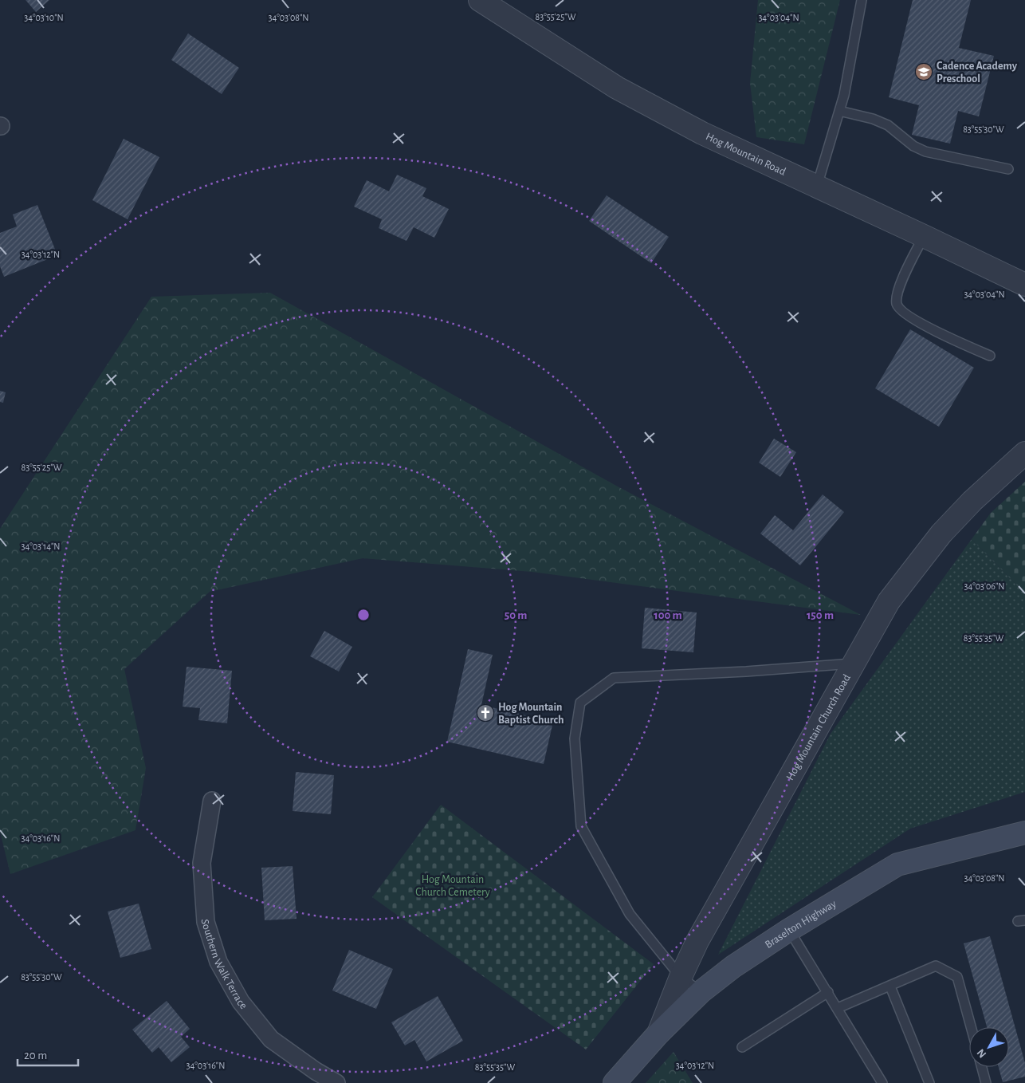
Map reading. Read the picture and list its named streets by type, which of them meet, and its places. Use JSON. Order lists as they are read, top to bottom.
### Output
{
  "streets": {
    "main road": ["Braselton Highway"],
    "street": ["Hog Mountain Road", "Hog Mountain Church Road", "Southern Walk Terrace"]
  },
  "crossings": [
    ["Hog Mountain Church Road", "Braselton Highway"]
  ],
  "parks": ["Hog Mountain Church Cemetery"],
  "places": {
    "school or university": ["Cadence Academy Preschool"],
    "church": ["Hog Mountain Baptist Church"]
  },
  "scale_bar": "20 m",
  "north": "bottom left",
  "coordinates": [
    "83°55'25\"W",
    "34°03'10\"N",
    "34°03'08\"N",
    "34°03'04\"N",
    "83°55'30\"W",
    "34°03'12\"N",
    "34°03'14\"N",
    "34°03'06\"N",
    "83°55'35\"W",
    "34°03'16\"N"
  ],
  "rings": ["50 m", "100 m", "150 m"]
}
